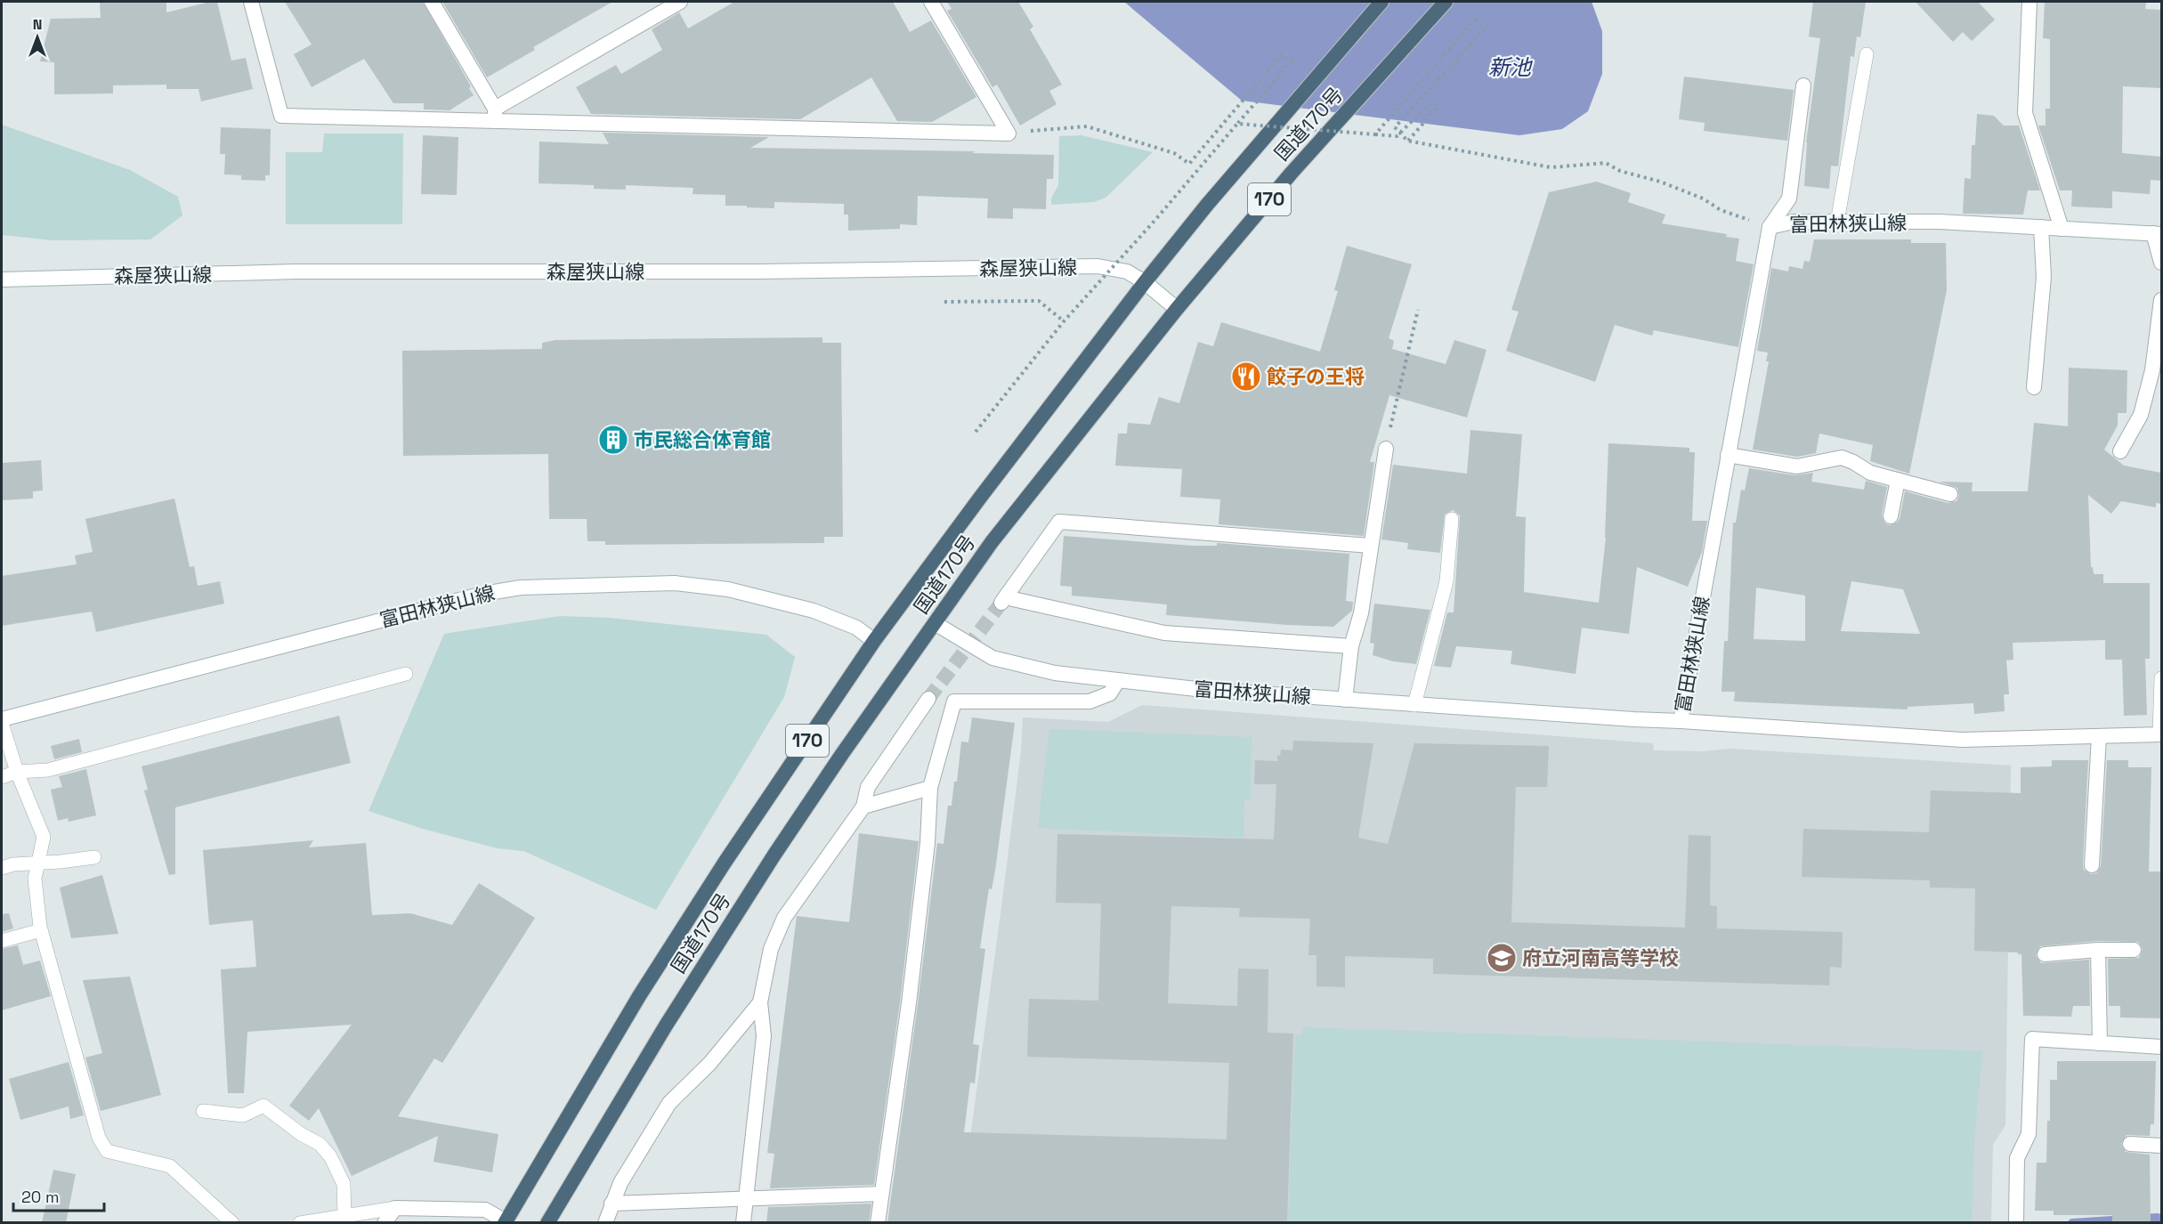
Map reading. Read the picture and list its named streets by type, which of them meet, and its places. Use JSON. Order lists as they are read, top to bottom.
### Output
{
  "streets": {
    "highway": ["国道170号", "170"],
    "street": ["富田林狭山線", "森屋狭山線"]
  },
  "crossings": [
    ["国道170号", "富田林狭山線"],
    ["国道170号", "森屋狭山線"]
  ],
  "water": ["新池"],
  "places": {
    "restaurant": ["餃子の王将"],
    "building": ["市民総合体育館"],
    "school or university": ["府立河南高等学校"]
  },
  "scale_bar": "20 m",
  "north": "top"
}
